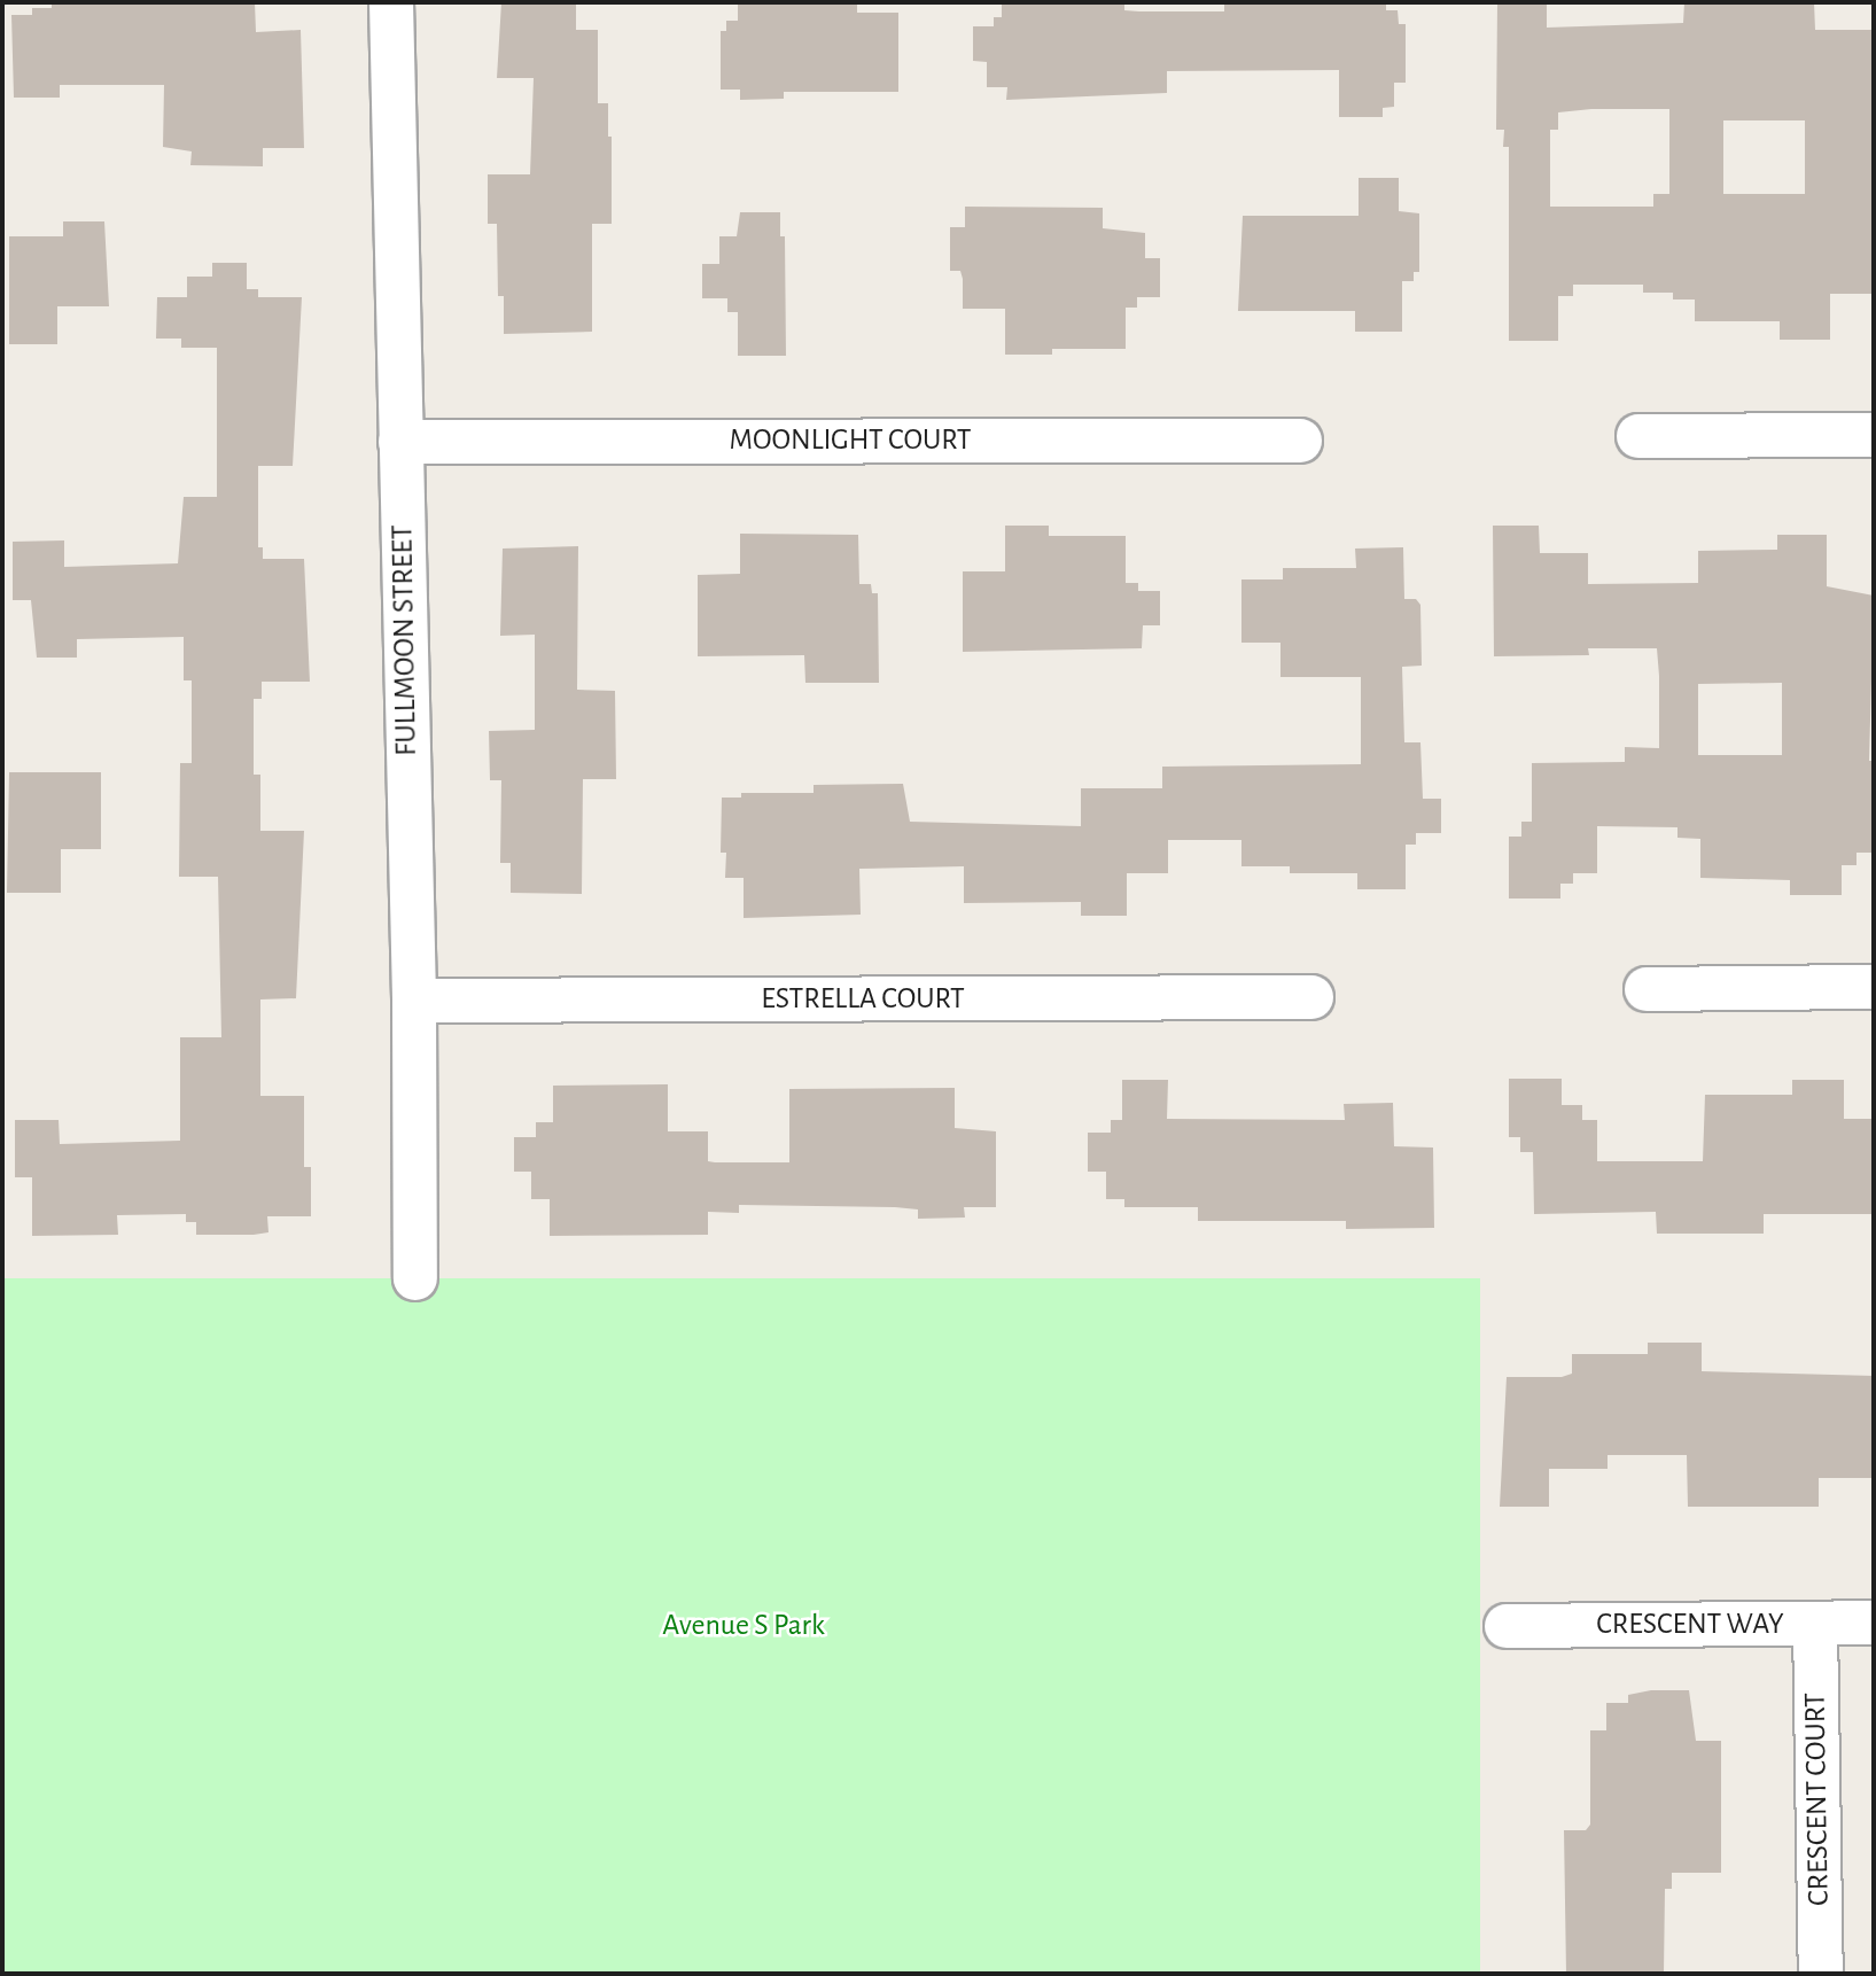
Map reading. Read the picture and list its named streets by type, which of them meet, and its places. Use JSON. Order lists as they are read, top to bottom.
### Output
{
  "streets": {
    "street": [
      "MOONLIGHT COURT",
      "FULLMOON STREET",
      "ESTRELLA COURT",
      "CRESCENT WAY",
      "CRESCENT COURT"
    ]
  },
  "crossings": [
    ["MOONLIGHT COURT", "FULLMOON STREET"],
    ["FULLMOON STREET", "ESTRELLA COURT"],
    ["CRESCENT WAY", "CRESCENT COURT"]
  ],
  "parks": ["Avenue S Park"]
}
